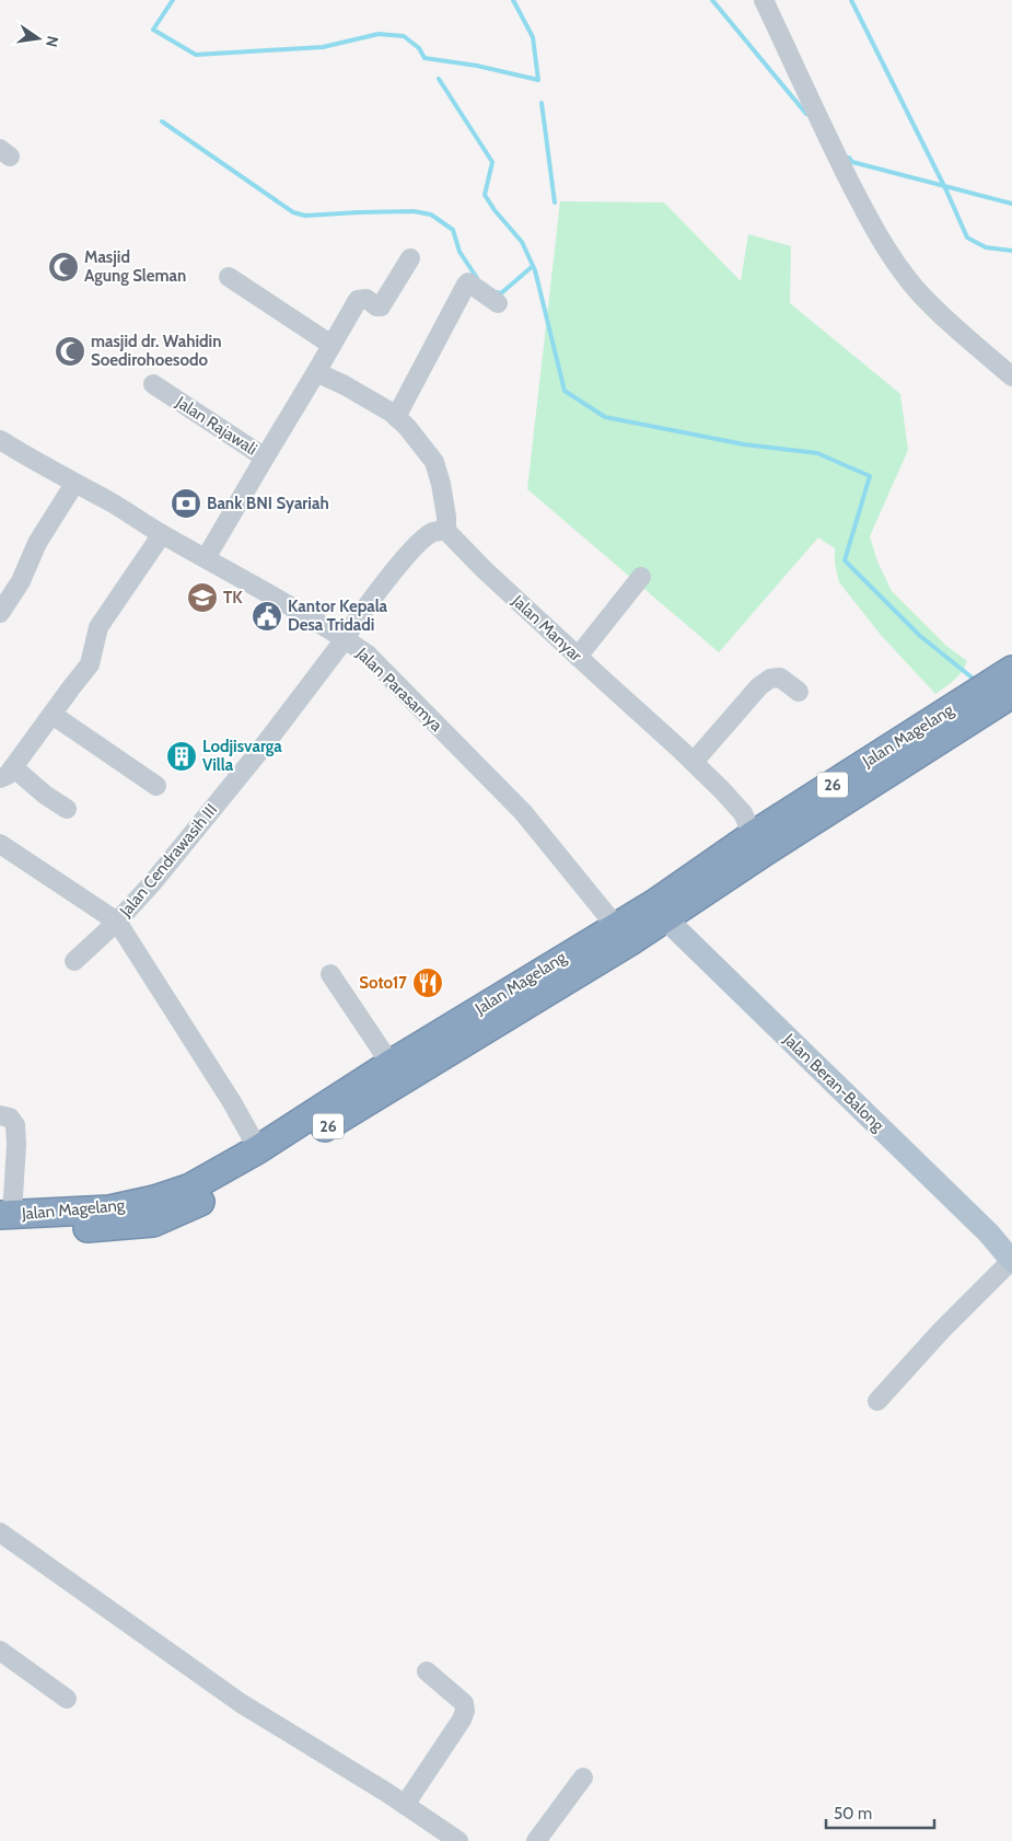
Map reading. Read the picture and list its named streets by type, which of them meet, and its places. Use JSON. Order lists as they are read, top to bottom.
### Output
{
  "streets": {
    "highway": ["Jalan Magelang", "26"],
    "main road": ["Jalan Beran-Balong"],
    "street": [
      "Jalan Rajawali",
      "Jalan Manyar",
      "Jalan Parasamya",
      "Jalan Cendrawasih III"
    ]
  },
  "crossings": [
    ["Jalan Rajawali", "Jalan Parasamya"],
    ["Jalan Manyar", "Jalan Magelang"],
    ["Jalan Parasamya", "Jalan Magelang"],
    ["Jalan Parasamya", "Jalan Cendrawasih III"],
    ["Jalan Magelang", "Jalan Cendrawasih III"],
    ["Jalan Magelang", "Jalan Beran-Balong"]
  ],
  "places": {
    "mosque": ["Masjid Agung Sleman", "masjid dr. Wahidin Soedirohoesodo"],
    "bank": ["Bank BNI Syariah"],
    "school or university": ["TK"],
    "public building": ["Kantor Kepala Desa Tridadi"],
    "building": ["Lodjisvarga Villa"],
    "restaurant": ["Soto17"]
  },
  "scale_bar": "50 m",
  "north": "right"
}
